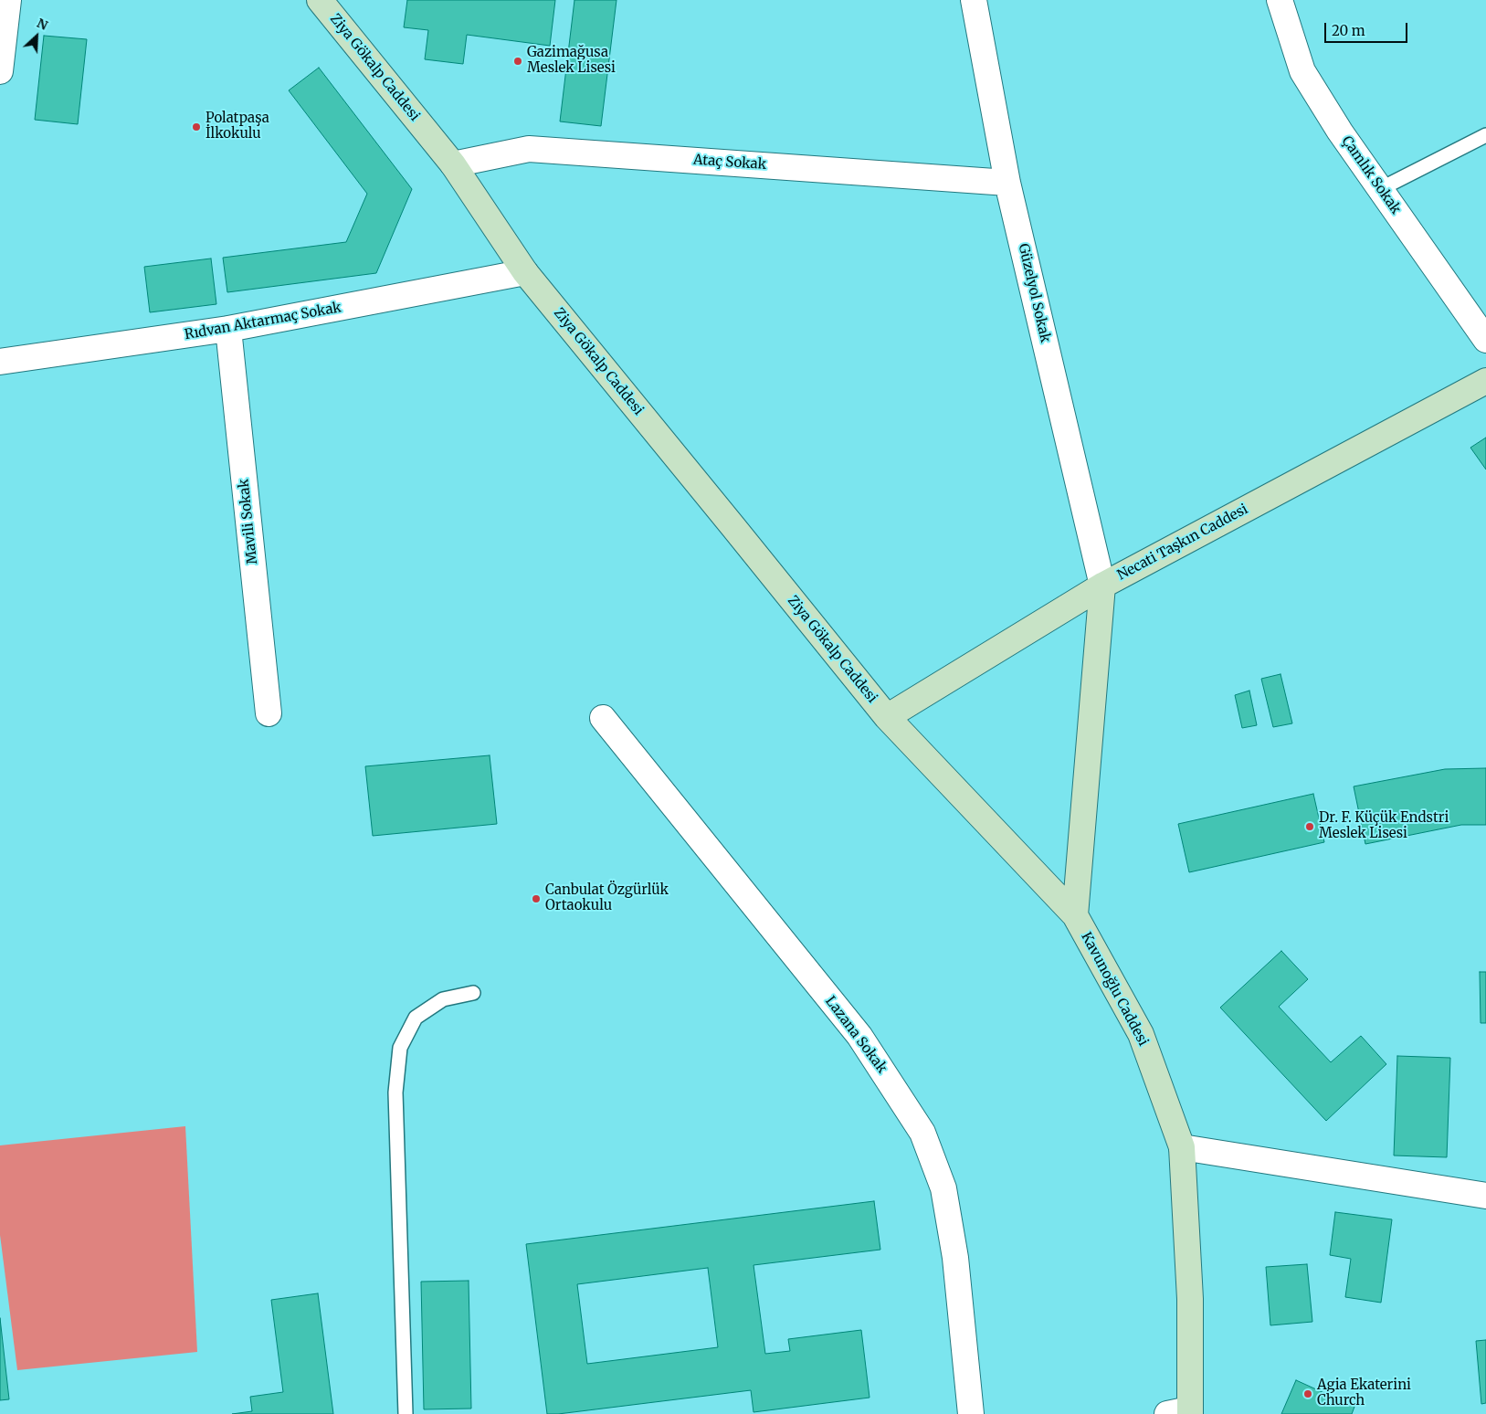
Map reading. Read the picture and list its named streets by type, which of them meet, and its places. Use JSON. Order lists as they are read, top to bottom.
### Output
{
  "streets": {
    "main road": ["Ziya Gökalp Caddesi", "Necati Taşkın Caddesi", "Kavunoğlu Caddesi"],
    "street": [
      "Ataç Sokak",
      "Çamlık Sokak",
      "Güzelyol Sokak",
      "Rıdvan Aktarmaç Sokak",
      "Mavili Sokak",
      "Lazana Sokak"
    ]
  },
  "crossings": [
    ["Ziya Gökalp Caddesi", "Ataç Sokak"],
    ["Ziya Gökalp Caddesi", "Rıdvan Aktarmaç Sokak"],
    ["Ziya Gökalp Caddesi", "Necati Taşkın Caddesi"],
    ["Ziya Gökalp Caddesi", "Kavunoğlu Caddesi"],
    ["Ataç Sokak", "Güzelyol Sokak"],
    ["Güzelyol Sokak", "Necati Taşkın Caddesi"],
    ["Rıdvan Aktarmaç Sokak", "Mavili Sokak"],
    ["Necati Taşkın Caddesi", "Kavunoğlu Caddesi"]
  ],
  "places": [
    "Gazimağusa Meslek Lisesi",
    "Polatpaşa İlkokulu",
    "Dr. F. Küçük Endstri Meslek Lisesi",
    "Canbulat Özgürlük Ortaokulu",
    "Agia Ekaterini Church"
  ],
  "scale_bar": "20 m",
  "north": "top right"
}
